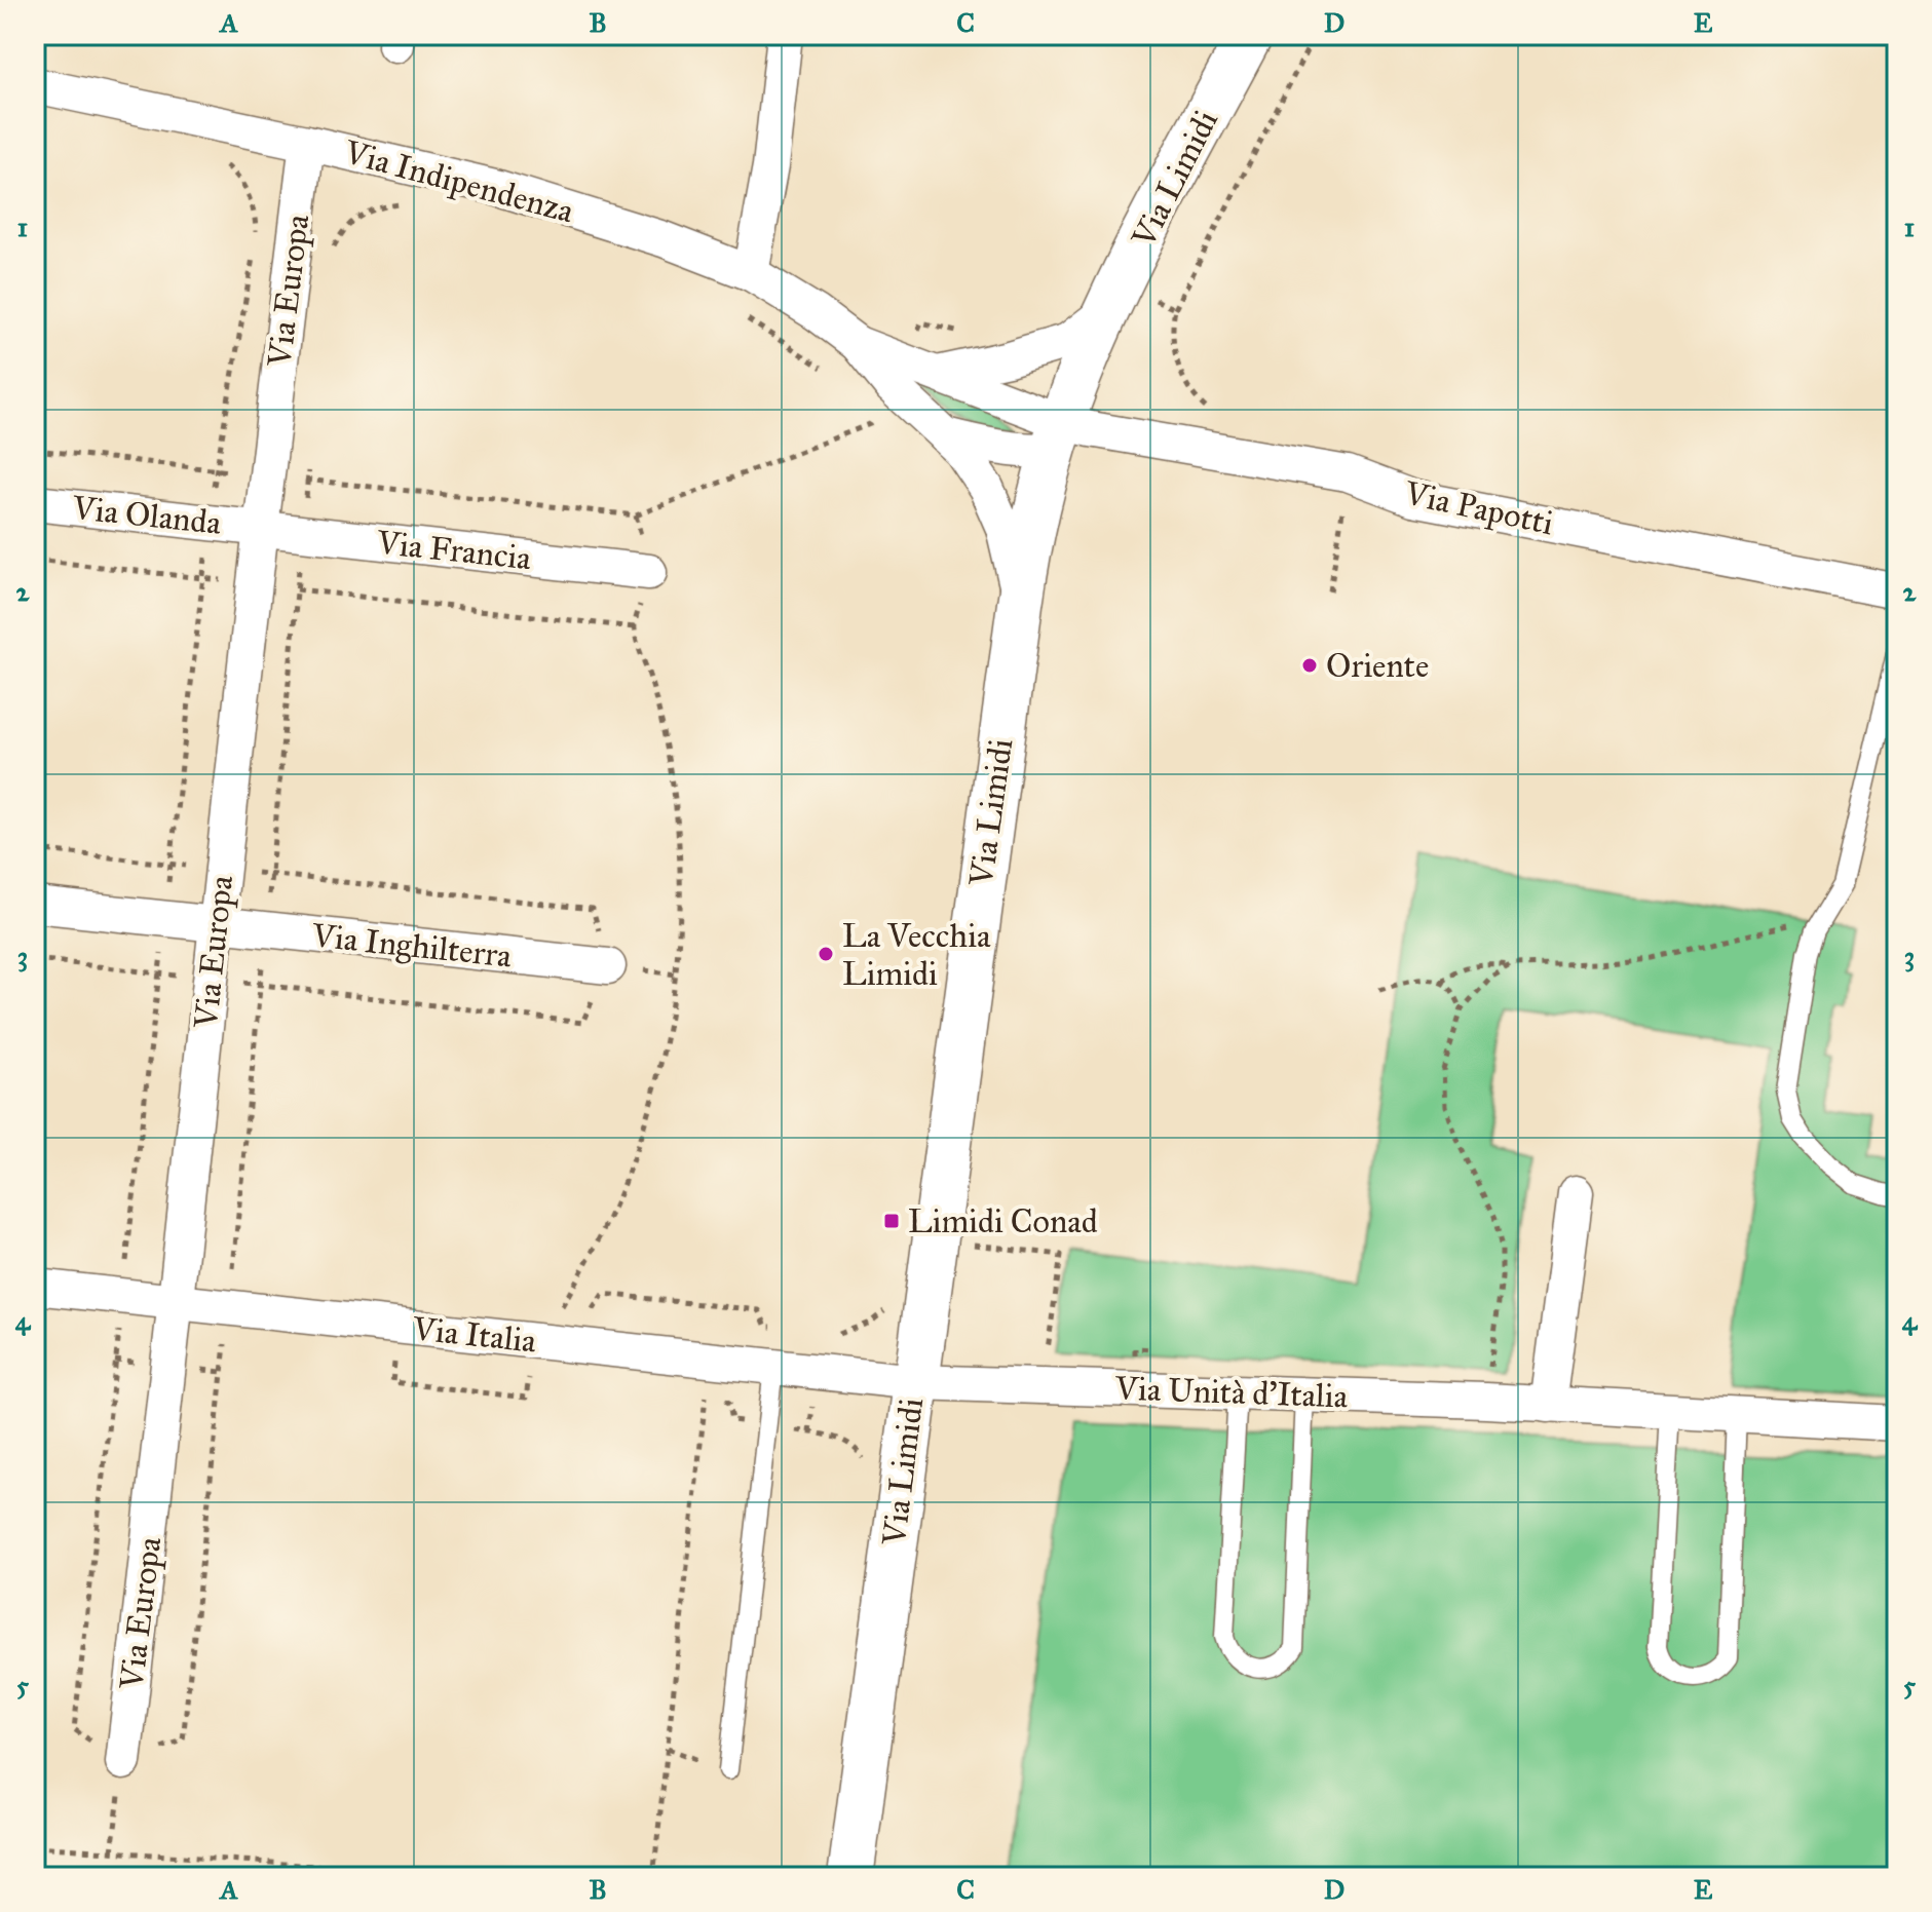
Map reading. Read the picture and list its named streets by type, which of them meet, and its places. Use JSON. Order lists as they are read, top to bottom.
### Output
{
  "streets": {
    "main road": ["Via Limidi"],
    "street": [
      "Via Indipendenza",
      "Via Europa",
      "Via Papotti",
      "Via Olanda",
      "Via Francia",
      "Via Inghilterra",
      "Via Italia",
      "Via Unità d'Italia"
    ]
  },
  "crossings": [
    ["Via Limidi", "Via Indipendenza"],
    ["Via Limidi", "Via Papotti"],
    ["Via Limidi", "Via Italia"],
    ["Via Limidi", "Via Unità d'Italia"],
    ["Via Indipendenza", "Via Europa"],
    ["Via Indipendenza", "Via Papotti"],
    ["Via Europa", "Via Olanda"],
    ["Via Europa", "Via Francia"],
    ["Via Europa", "Via Inghilterra"],
    ["Via Europa", "Via Italia"],
    ["Via Olanda", "Via Francia"],
    ["Via Italia", "Via Unità d'Italia"]
  ],
  "places": {
    "other": ["Oriente", "La Vecchia Limidi"],
    "transit": ["Limidi Conad"]
  },
  "grid": {
    "columns": [
      "A",
      "B",
      "C",
      "D",
      "E"
    ],
    "rows": [
      "1",
      "2",
      "3",
      "4",
      "5"
    ]
  }
}
